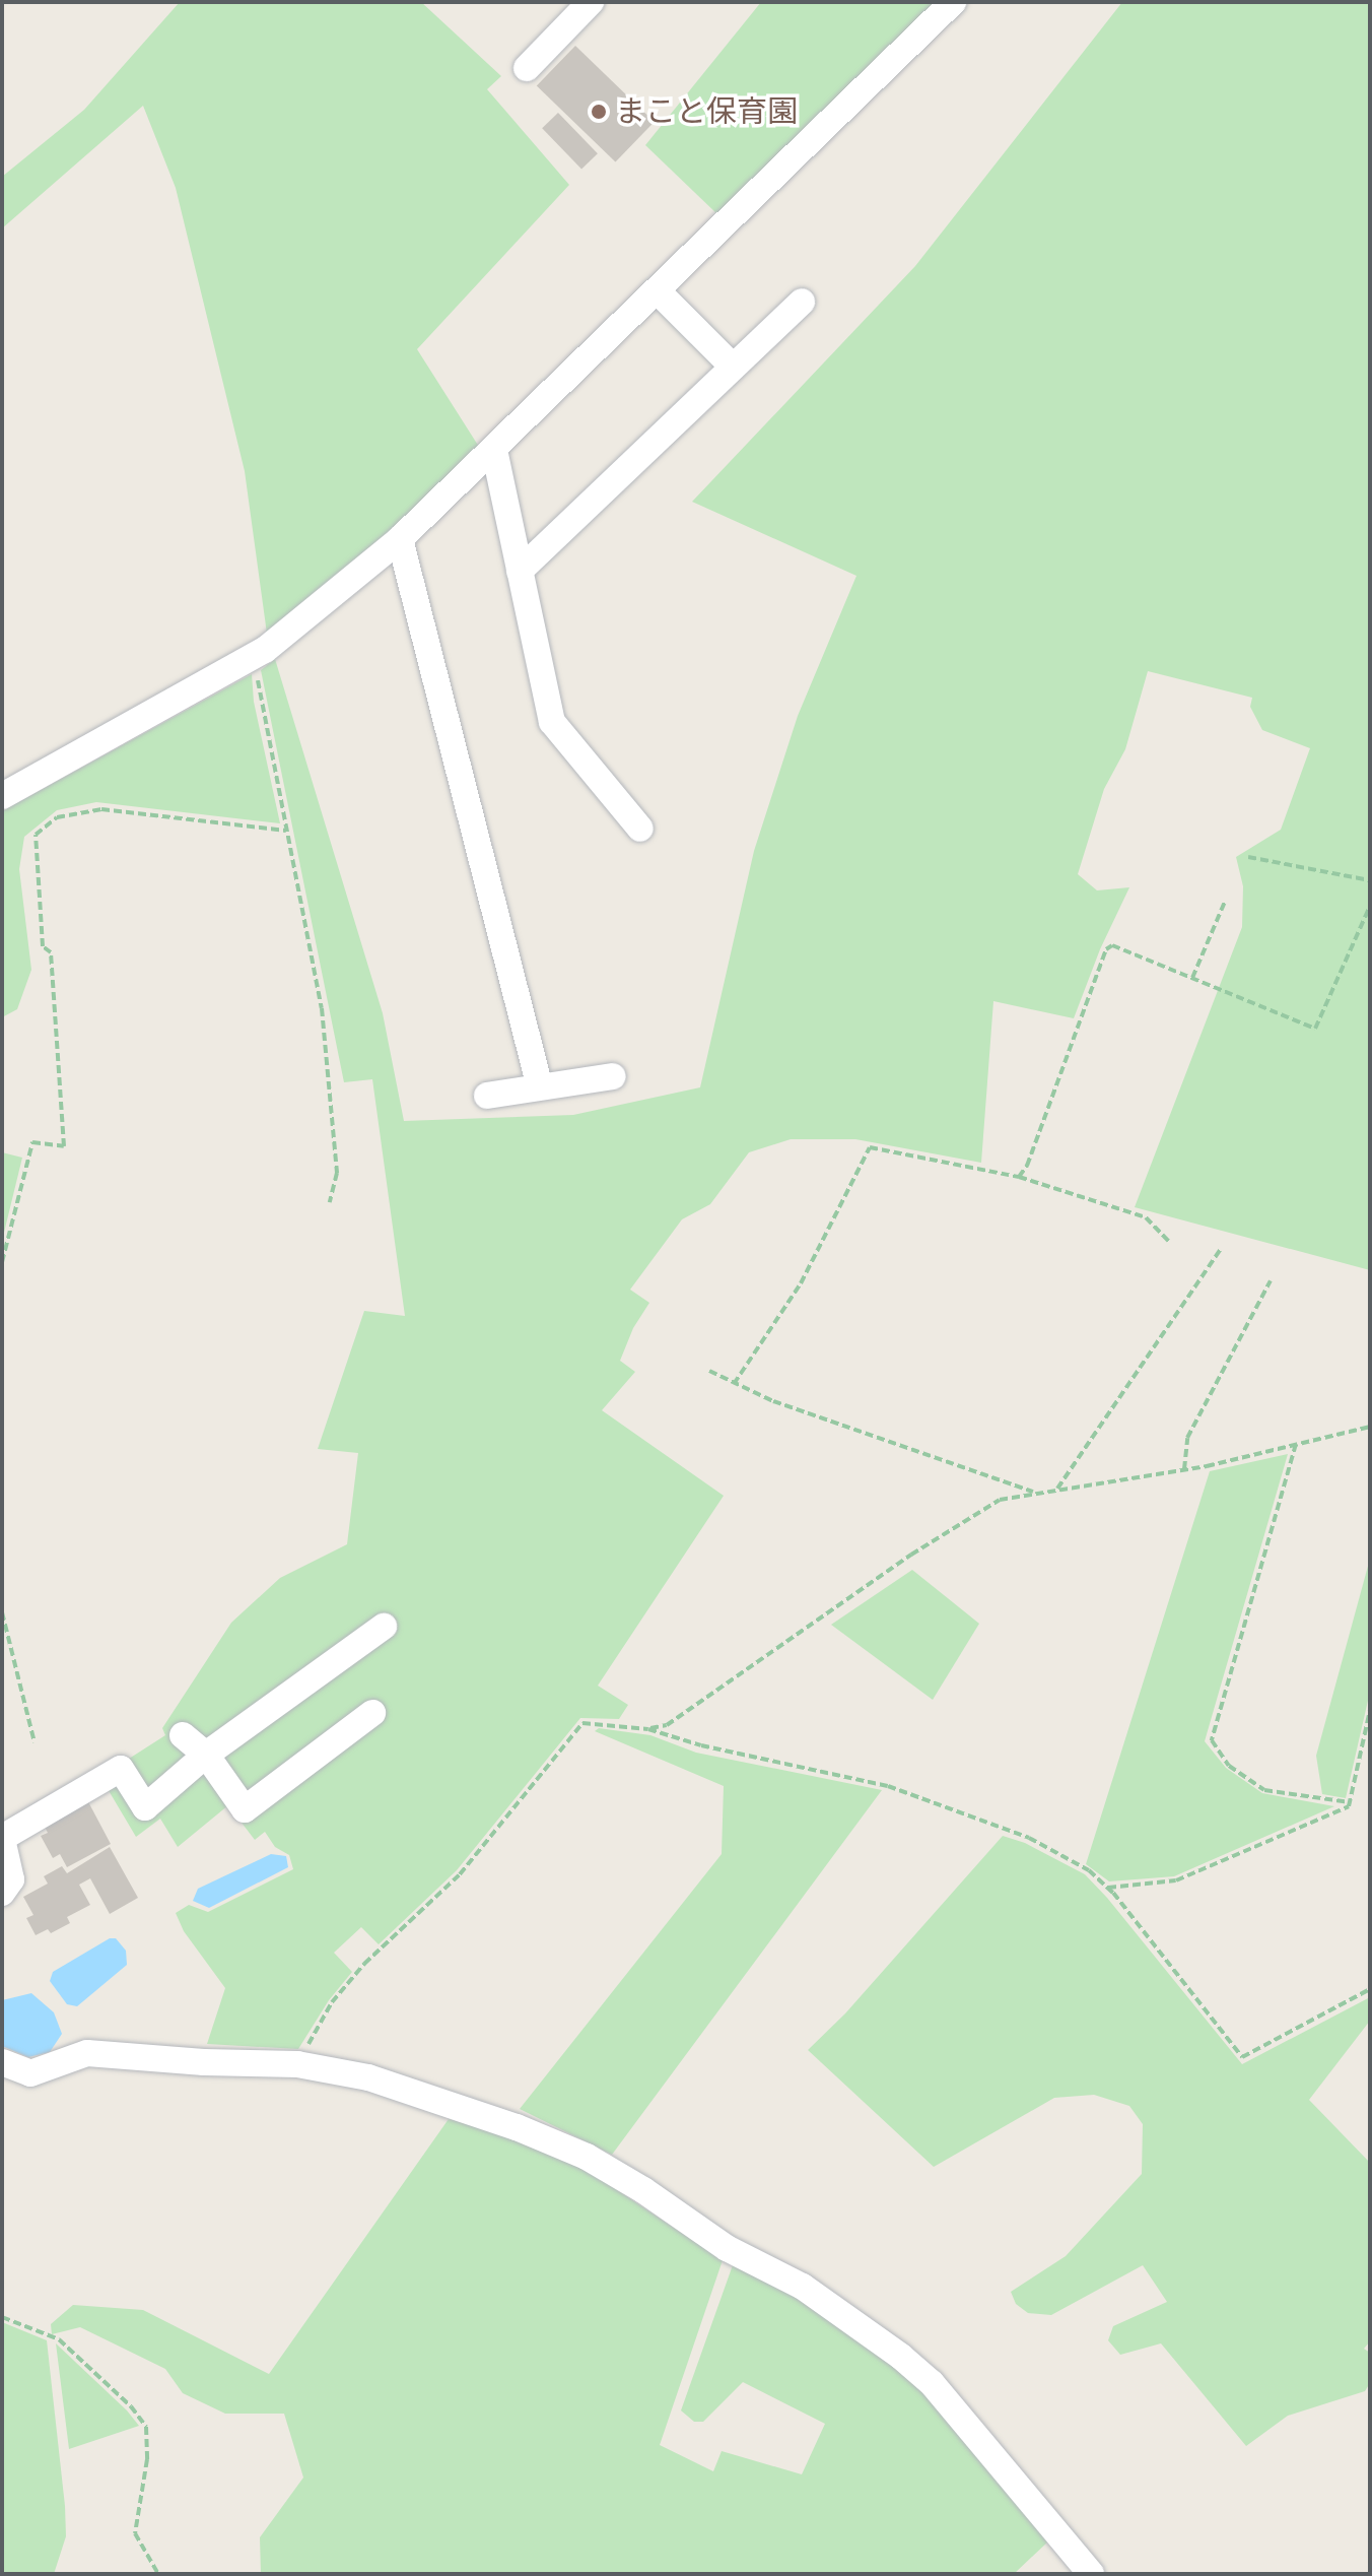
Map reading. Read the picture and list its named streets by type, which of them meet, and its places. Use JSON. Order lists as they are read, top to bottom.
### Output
{
  "places": ["まこと保育園"]
}
